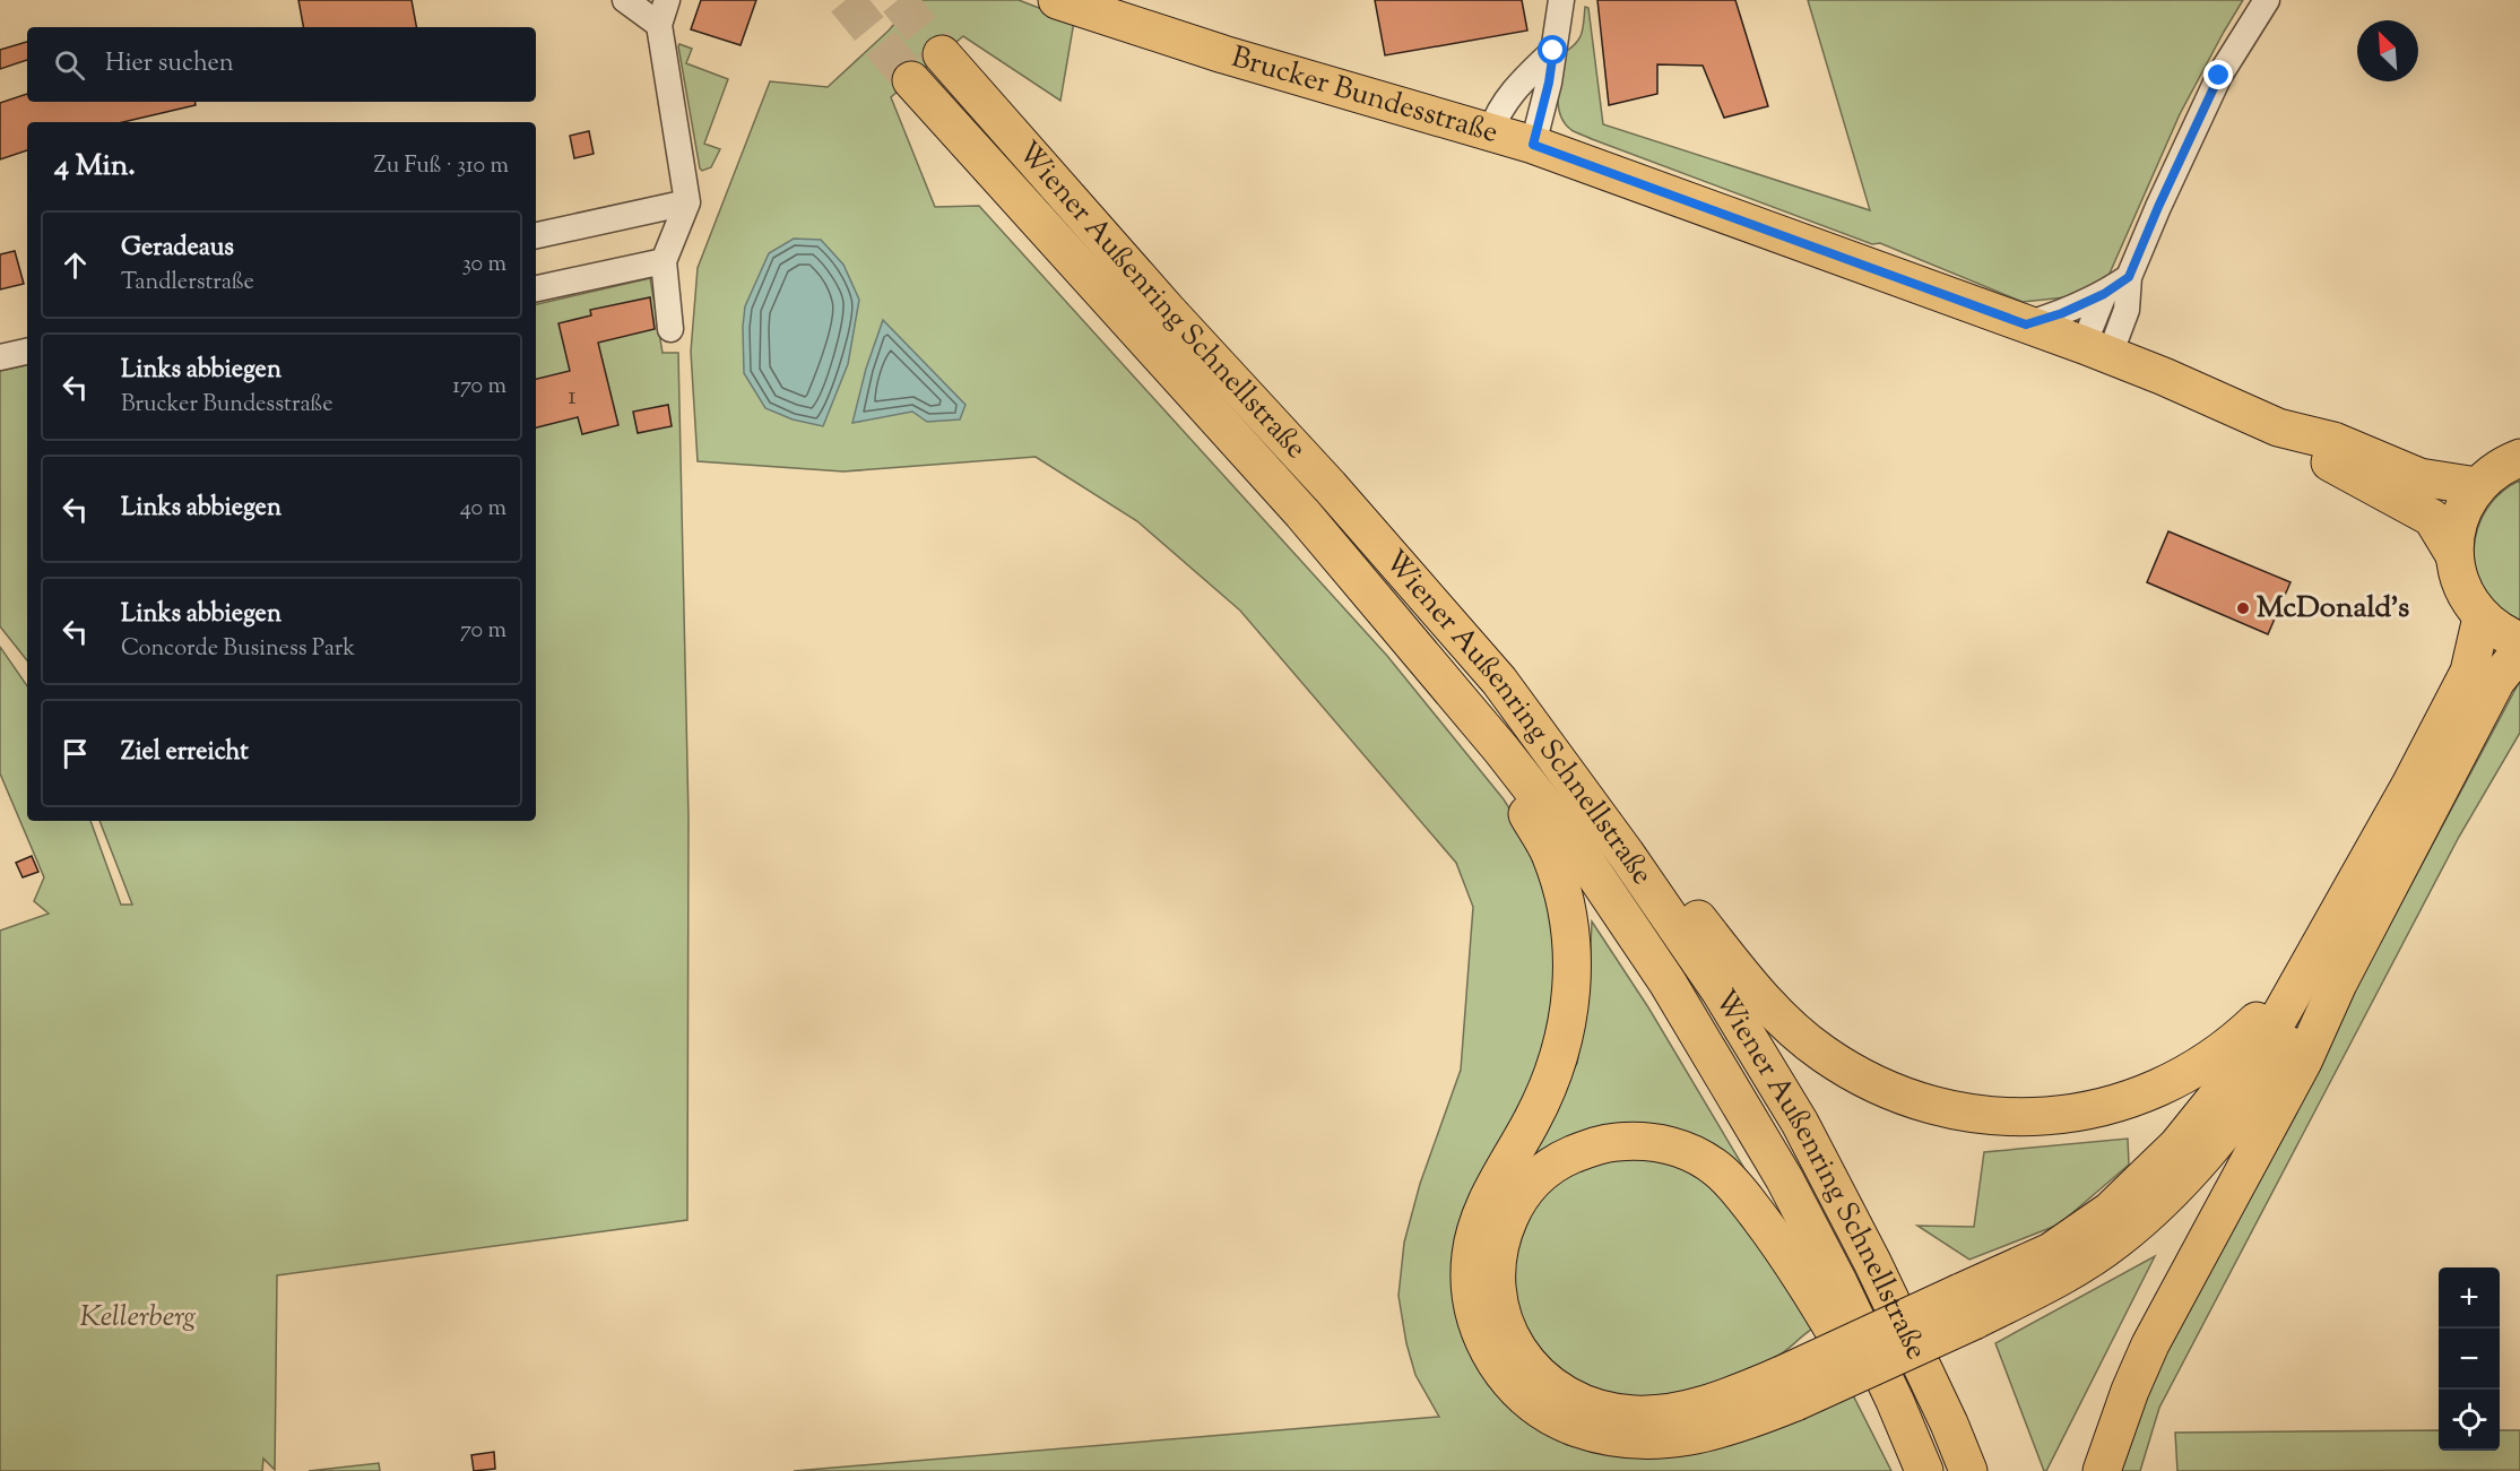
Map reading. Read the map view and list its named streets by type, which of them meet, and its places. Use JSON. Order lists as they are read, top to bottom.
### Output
{
  "streets": {
    "main road": ["Brucker Bundesstraße", "Wiener Außenring Schnellstraße"]
  },
  "parks": ["Kellerberg"],
  "places": ["McDonald's"],
  "house_numbers": ["1"],
  "north": "top left",
  "page": {
    "search": "Hier suchen",
    "heading": ["4 Min.", "Zu Fuß · 310 m"],
    "list": [
      ["Geradeaus", "Tandlerstraße", "30 m"],
      ["Links abbiegen", "Brucker Bundesstraße", "170 m"],
      ["Links abbiegen", "40 m"],
      ["Links abbiegen", "Concorde Business Park", "70 m"],
      "Ziel erreicht"
    ],
    "map_buttons": ["+", "−"]
  }
}
